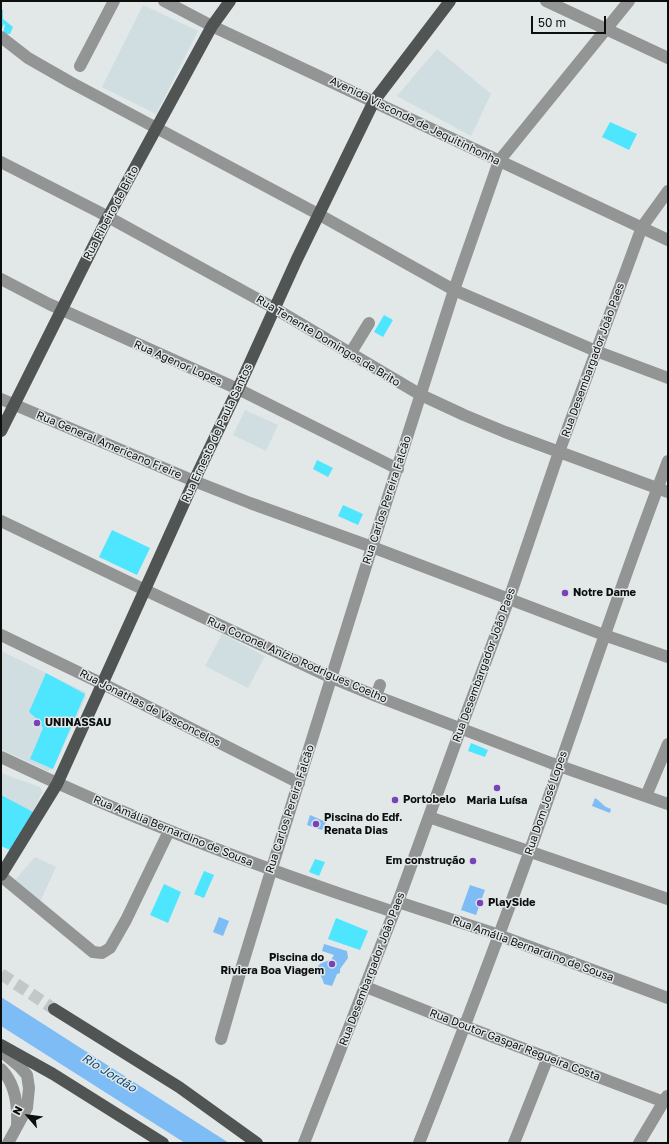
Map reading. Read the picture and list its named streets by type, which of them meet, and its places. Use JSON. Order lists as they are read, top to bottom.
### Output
{
  "streets": {
    "main road": ["Rua Ribeiro de Brito", "Rua Ernesto de Paula Santos"],
    "street": [
      "Avenida Visconde de Jequitinhonha",
      "Rua Tenente Domingos de Brito",
      "Rua Desembargador João Paes",
      "Rua Agenor Lopes",
      "Rua General Americano Freire",
      "Rua Carlos Pereira Falcão",
      "Rua Coronel Anízio Rodrigues Coelho",
      "Rua Jonathas de Vasconcelos",
      "Rua Dom José Lopes",
      "Rua Amália Bernardino de Sousa",
      "Rua Doutor Gaspar Regueira Costa"
    ]
  },
  "crossings": [
    ["Avenida Visconde de Jequitinhonha", "Rua Ribeiro de Brito"],
    ["Avenida Visconde de Jequitinhonha", "Rua Desembargador João Paes"],
    ["Avenida Visconde de Jequitinhonha", "Rua Ernesto de Paula Santos"],
    ["Avenida Visconde de Jequitinhonha", "Rua Carlos Pereira Falcão"],
    ["Rua Ribeiro de Brito", "Rua Tenente Domingos de Brito"],
    ["Rua Ribeiro de Brito", "Rua Agenor Lopes"],
    ["Rua Ribeiro de Brito", "Rua General Americano Freire"],
    ["Rua Tenente Domingos de Brito", "Rua Desembargador João Paes"],
    ["Rua Tenente Domingos de Brito", "Rua Ernesto de Paula Santos"],
    ["Rua Tenente Domingos de Brito", "Rua Carlos Pereira Falcão"],
    ["Rua Tenente Domingos de Brito", "Rua Dom José Lopes"],
    ["Rua Desembargador João Paes", "Rua General Americano Freire"],
    ["Rua Desembargador João Paes", "Rua Coronel Anízio Rodrigues Coelho"],
    ["Rua Desembargador João Paes", "Rua Amália Bernardino de Sousa"],
    ["Rua Desembargador João Paes", "Rua Doutor Gaspar Regueira Costa"],
    ["Rua Agenor Lopes", "Rua Ernesto de Paula Santos"],
    ["Rua Agenor Lopes", "Rua Carlos Pereira Falcão"],
    ["Rua Ernesto de Paula Santos", "Rua General Americano Freire"],
    ["Rua Ernesto de Paula Santos", "Rua Coronel Anízio Rodrigues Coelho"],
    ["Rua Ernesto de Paula Santos", "Rua Jonathas de Vasconcelos"],
    ["Rua Ernesto de Paula Santos", "Rua Amália Bernardino de Sousa"],
    ["Rua General Americano Freire", "Rua Carlos Pereira Falcão"],
    ["Rua General Americano Freire", "Rua Dom José Lopes"],
    ["Rua Carlos Pereira Falcão", "Rua Coronel Anízio Rodrigues Coelho"],
    ["Rua Carlos Pereira Falcão", "Rua Jonathas de Vasconcelos"],
    ["Rua Carlos Pereira Falcão", "Rua Amália Bernardino de Sousa"],
    ["Rua Coronel Anízio Rodrigues Coelho", "Rua Dom José Lopes"],
    ["Rua Dom José Lopes", "Rua Amália Bernardino de Sousa"],
    ["Rua Dom José Lopes", "Rua Doutor Gaspar Regueira Costa"]
  ],
  "water": ["Rio Jordão"],
  "places": [
    "Notre Dame",
    "UNINASSAU",
    "Maria Luísa",
    "Portobelo",
    "Piscina do Edf. Renata Dias",
    "Em construção",
    "PlaySide",
    "Piscina do Riviera Boa Viagem"
  ],
  "scale_bar": "50 m",
  "north": "top left"
}
